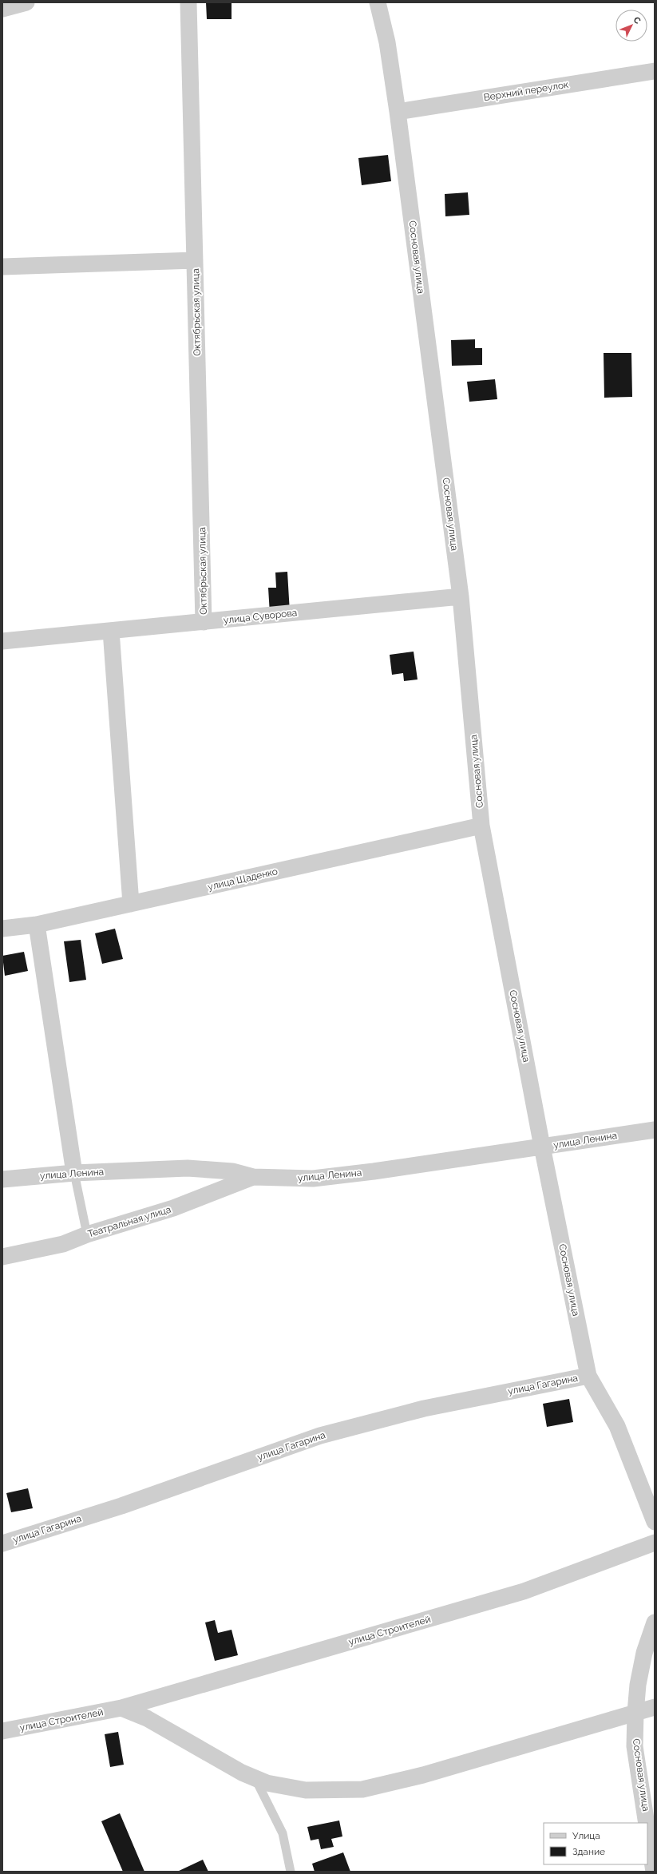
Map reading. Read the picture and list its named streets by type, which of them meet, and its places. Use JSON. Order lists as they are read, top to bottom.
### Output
{
  "streets": {
    "street": [
      "Верхний переулок",
      "Сосновая улица",
      "Октябрьская улица",
      "улица Суворова",
      "улица Щаденко",
      "улица Ленина",
      "Театральная улица",
      "улица Гагарина",
      "улица Строителей"
    ]
  },
  "crossings": [
    ["Верхний переулок", "Сосновая улица"],
    ["Сосновая улица", "улица Суворова"],
    ["Сосновая улица", "улица Щаденко"],
    ["Сосновая улица", "улица Ленина"],
    ["Сосновая улица", "улица Гагарина"],
    ["Октябрьская улица", "улица Суворова"],
    ["улица Ленина", "Театральная улица"]
  ],
  "legend": ["Улица", "Здание"],
  "north": "top right"
}
